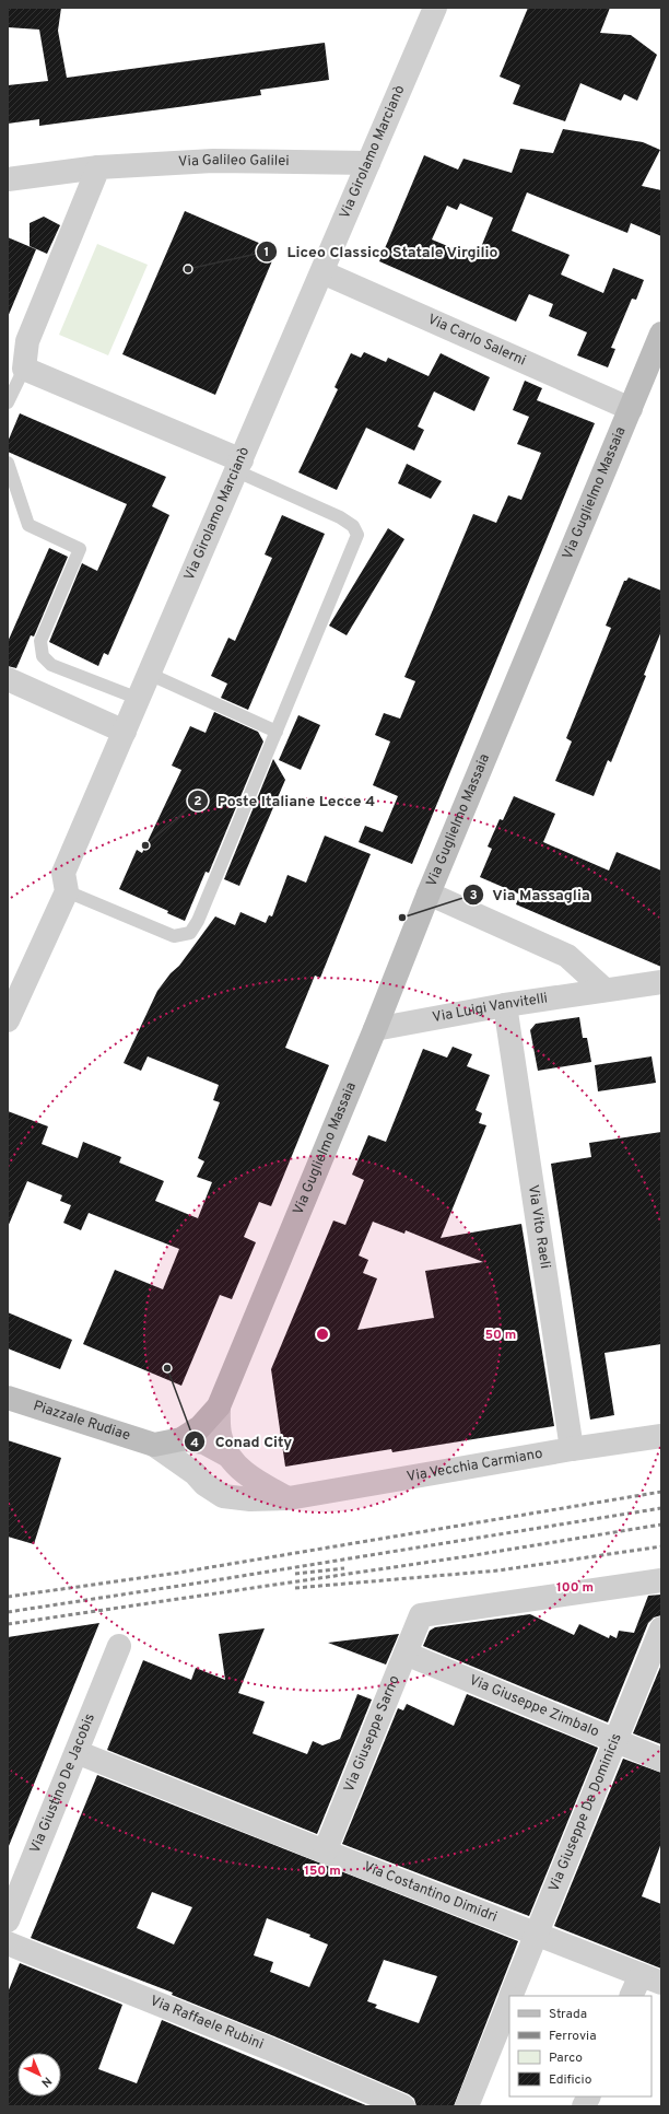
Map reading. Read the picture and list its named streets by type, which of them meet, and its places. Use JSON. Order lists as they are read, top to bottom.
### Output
{
  "streets": {
    "main road": ["Via Guglielmo Massaia", "Piazzale Rudiae"],
    "street": [
      "Via Girolamo Marcianò",
      "Via Galileo Galilei",
      "Via Carlo Salerni",
      "Via Luigi Vanvitelli",
      "Via Vito Raeli",
      "Via Vecchia Carmiano",
      "Via Giuseppe Zimbalo",
      "Via Giuseppe Sarno",
      "Via Giustino De Jacobis",
      "Via Giuseppe De Dominicis",
      "Via Costantino Dimidri",
      "Via Raffaele Rubini"
    ]
  },
  "crossings": [
    ["Via Girolamo Marcianò", "Via Galileo Galilei"],
    ["Via Girolamo Marcianò", "Via Carlo Salerni"],
    ["Via Carlo Salerni", "Via Guglielmo Massaia"],
    ["Via Guglielmo Massaia", "Via Luigi Vanvitelli"],
    ["Via Guglielmo Massaia", "Piazzale Rudiae"],
    ["Via Guglielmo Massaia", "Via Vecchia Carmiano"],
    ["Via Luigi Vanvitelli", "Via Vito Raeli"],
    ["Via Vito Raeli", "Via Vecchia Carmiano"],
    ["Piazzale Rudiae", "Via Vecchia Carmiano"],
    ["Via Giuseppe Zimbalo", "Via Giuseppe Sarno"],
    ["Via Giuseppe Zimbalo", "Via Giuseppe De Dominicis"],
    ["Via Giuseppe Sarno", "Via Costantino Dimidri"],
    ["Via Giustino De Jacobis", "Via Costantino Dimidri"],
    ["Via Giuseppe De Dominicis", "Via Costantino Dimidri"]
  ],
  "places": [
    "Liceo Classico Statale Virgilio",
    "Poste Italiane Lecce 4",
    "Via Massaglia",
    "Conad City"
  ],
  "legend": [
    "Strada",
    "Ferrovia",
    "Parco",
    "Edificio"
  ],
  "north": "bottom right",
  "rings": ["50 m", "100 m", "150 m"]
}
